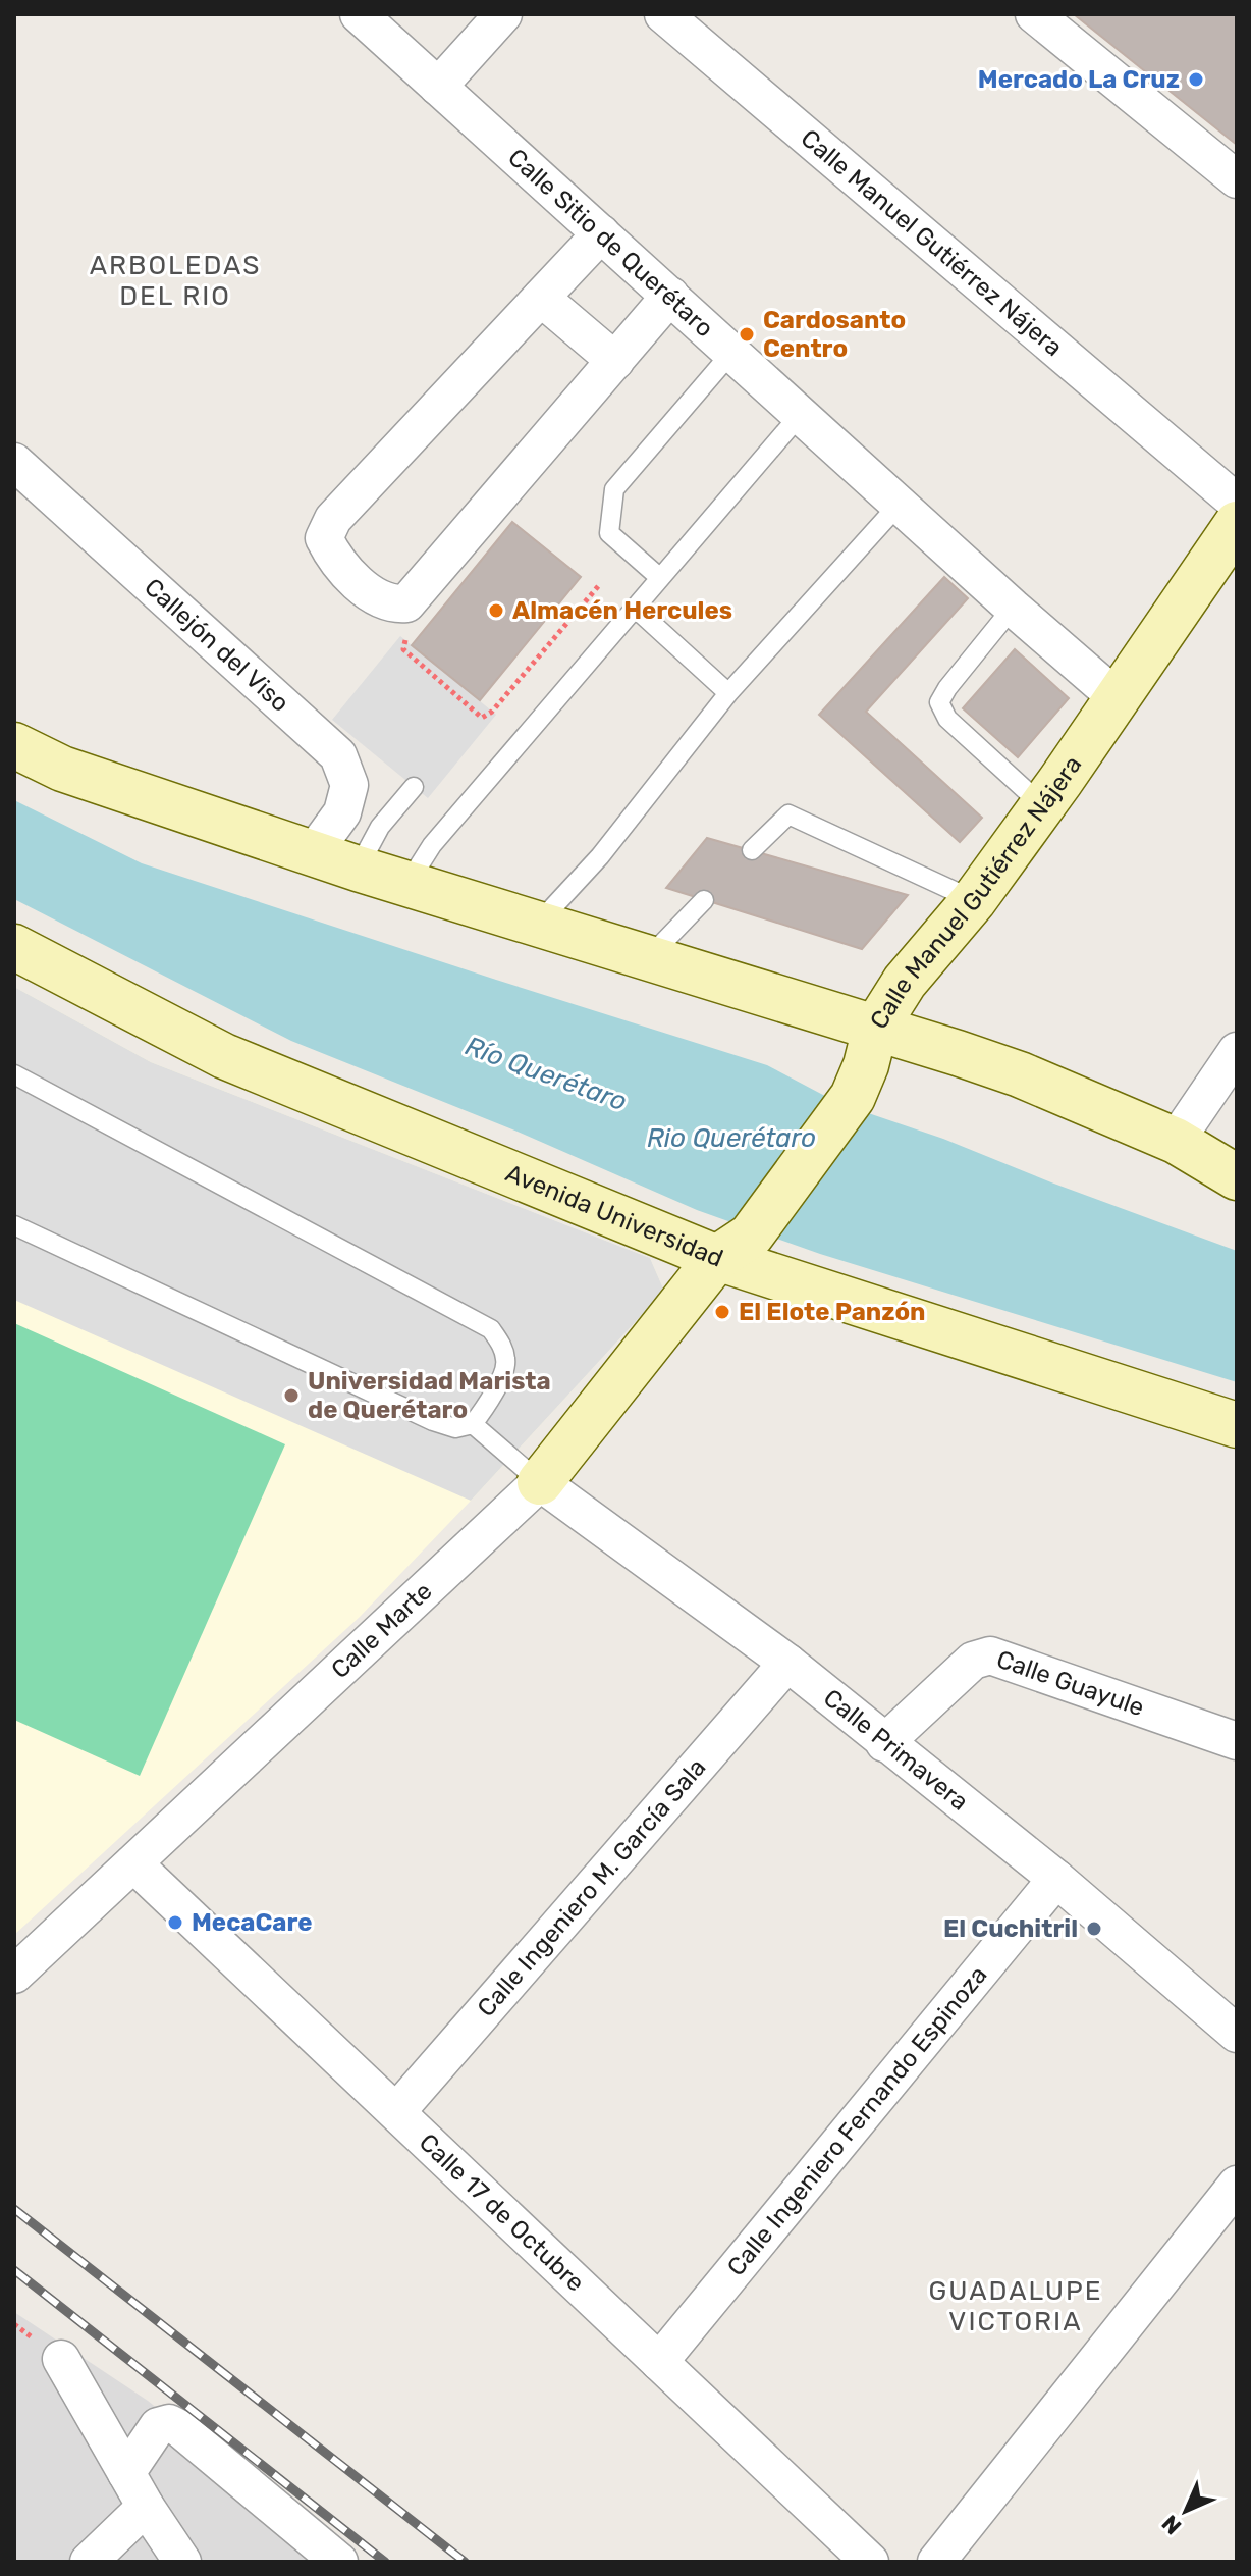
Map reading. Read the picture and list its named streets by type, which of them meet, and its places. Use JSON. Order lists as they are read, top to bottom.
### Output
{
  "streets": {
    "main road": ["Calle Manuel Gutiérrez Nájera", "Avenida Universidad", "Calle Marte"],
    "street": [
      "Calle Sitio de Querétaro",
      "Callejón del Viso",
      "Calle Guayule",
      "Calle Primavera",
      "Calle Ingeniero M. García Sala",
      "Calle Ingeniero Fernando Espinoza",
      "Calle 17 de Octubre"
    ]
  },
  "crossings": [
    ["Calle Sitio de Querétaro", "Calle Manuel Gutiérrez Nájera"],
    ["Calle Manuel Gutiérrez Nájera", "Avenida Universidad"],
    ["Calle Manuel Gutiérrez Nájera", "Calle Marte"],
    ["Avenida Universidad", "Calle Marte"],
    ["Calle Marte", "Calle Primavera"],
    ["Calle Marte", "Calle 17 de Octubre"],
    ["Calle Guayule", "Calle Primavera"],
    ["Calle Primavera", "Calle Ingeniero M. García Sala"],
    ["Calle Primavera", "Calle Ingeniero Fernando Espinoza"],
    ["Calle Ingeniero M. García Sala", "Calle 17 de Octubre"],
    ["Calle Ingeniero Fernando Espinoza", "Calle 17 de Octubre"]
  ],
  "districts": ["ARBOLEDAS DEL RIO", "GUADALUPE VICTORIA"],
  "water": ["Río Querétaro", "Rio Querétaro"],
  "places": [
    "Mercado La Cruz",
    "Cardosanto Centro",
    "Almacén Hercules",
    "El Elote Panzón",
    "Universidad Marista de Querétaro",
    "MecaCare",
    "El Cuchitril"
  ],
  "north": "bottom left"
}
